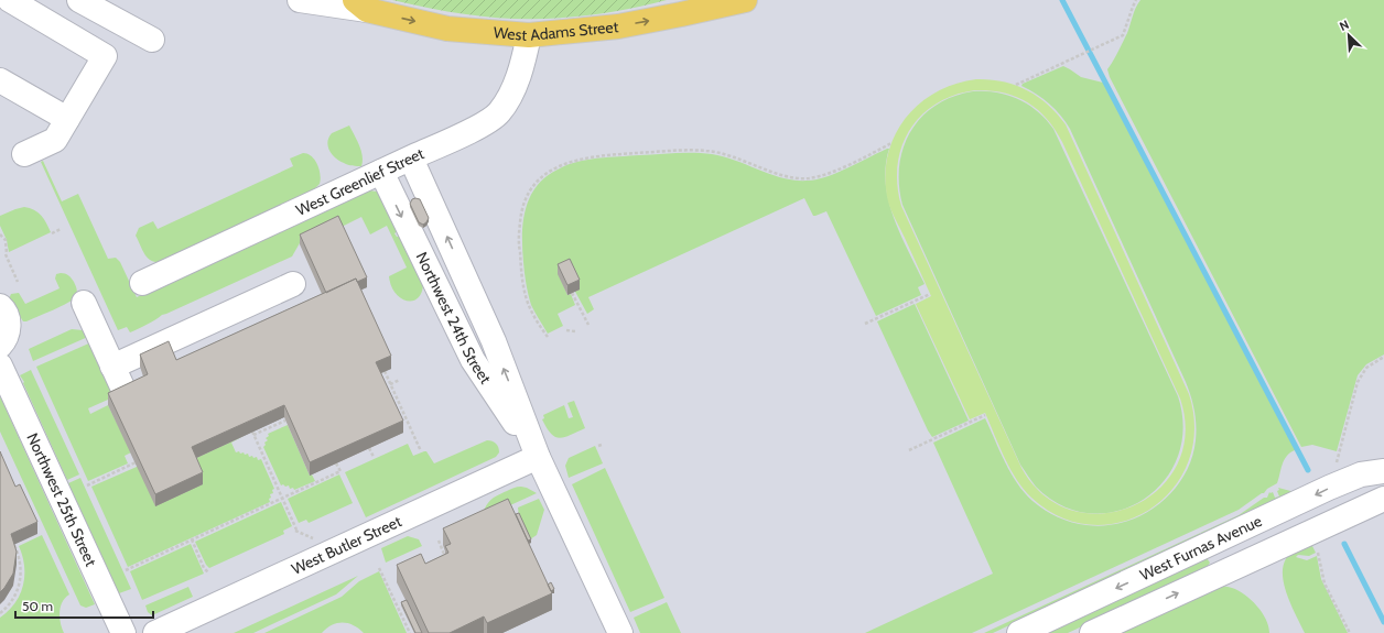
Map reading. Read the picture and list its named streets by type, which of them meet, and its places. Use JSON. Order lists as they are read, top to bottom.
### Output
{
  "streets": {
    "main road": ["West Adams Street"],
    "street": [
      "West Greenlief Street",
      "Northwest 24th Street",
      "Northwest 25th Street",
      "West Butler Street",
      "West Furnas Avenue"
    ]
  },
  "crossings": [
    ["West Adams Street", "West Greenlief Street"],
    ["West Greenlief Street", "Northwest 24th Street"],
    ["Northwest 24th Street", "West Butler Street"]
  ],
  "one_way": ["West Adams Street"],
  "scale_bar": "50 m",
  "north": "top left"
}
